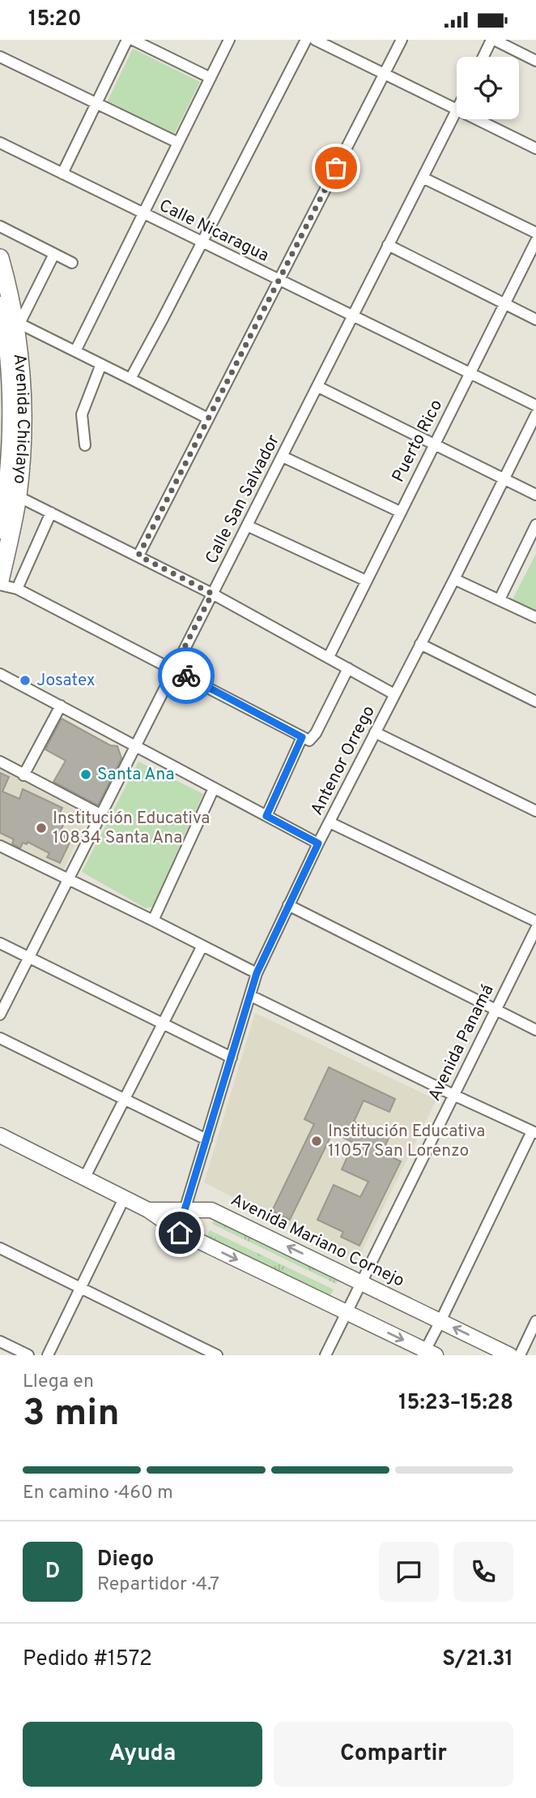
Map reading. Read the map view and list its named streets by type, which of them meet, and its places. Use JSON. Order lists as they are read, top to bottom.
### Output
{
  "streets": {
    "main road": ["Avenida Chiclayo"],
    "street": [
      "Calle Nicaragua",
      "Puerto Rico",
      "Calle San Salvador",
      "Antenor Orrego",
      "Avenida Panamá",
      "Avenida Mariano Cornejo"
    ]
  },
  "crossings": [
    ["Calle Nicaragua", "Puerto Rico"],
    ["Calle Nicaragua", "Calle San Salvador"],
    ["Antenor Orrego", "Avenida Mariano Cornejo"],
    ["Avenida Panamá", "Avenida Mariano Cornejo"]
  ],
  "places": [
    "Josatex",
    "Santa Ana",
    "Institución Educativa 10834 Santa Ana",
    "Institución Educativa 11057 San Lorenzo"
  ],
  "page": {
    "status": "15:20",
    "heading": ["3 min", "Llega en", "15:23–15:28"],
    "panel": [
      "Diego",
      "Repartidor · 4.7",
      "Pedido #1572",
      "S/21.31"
    ],
    "bar": "En camino · 460 m",
    "round": "D",
    "buttons": ["Ayuda", "Compartir"]
  }
}
